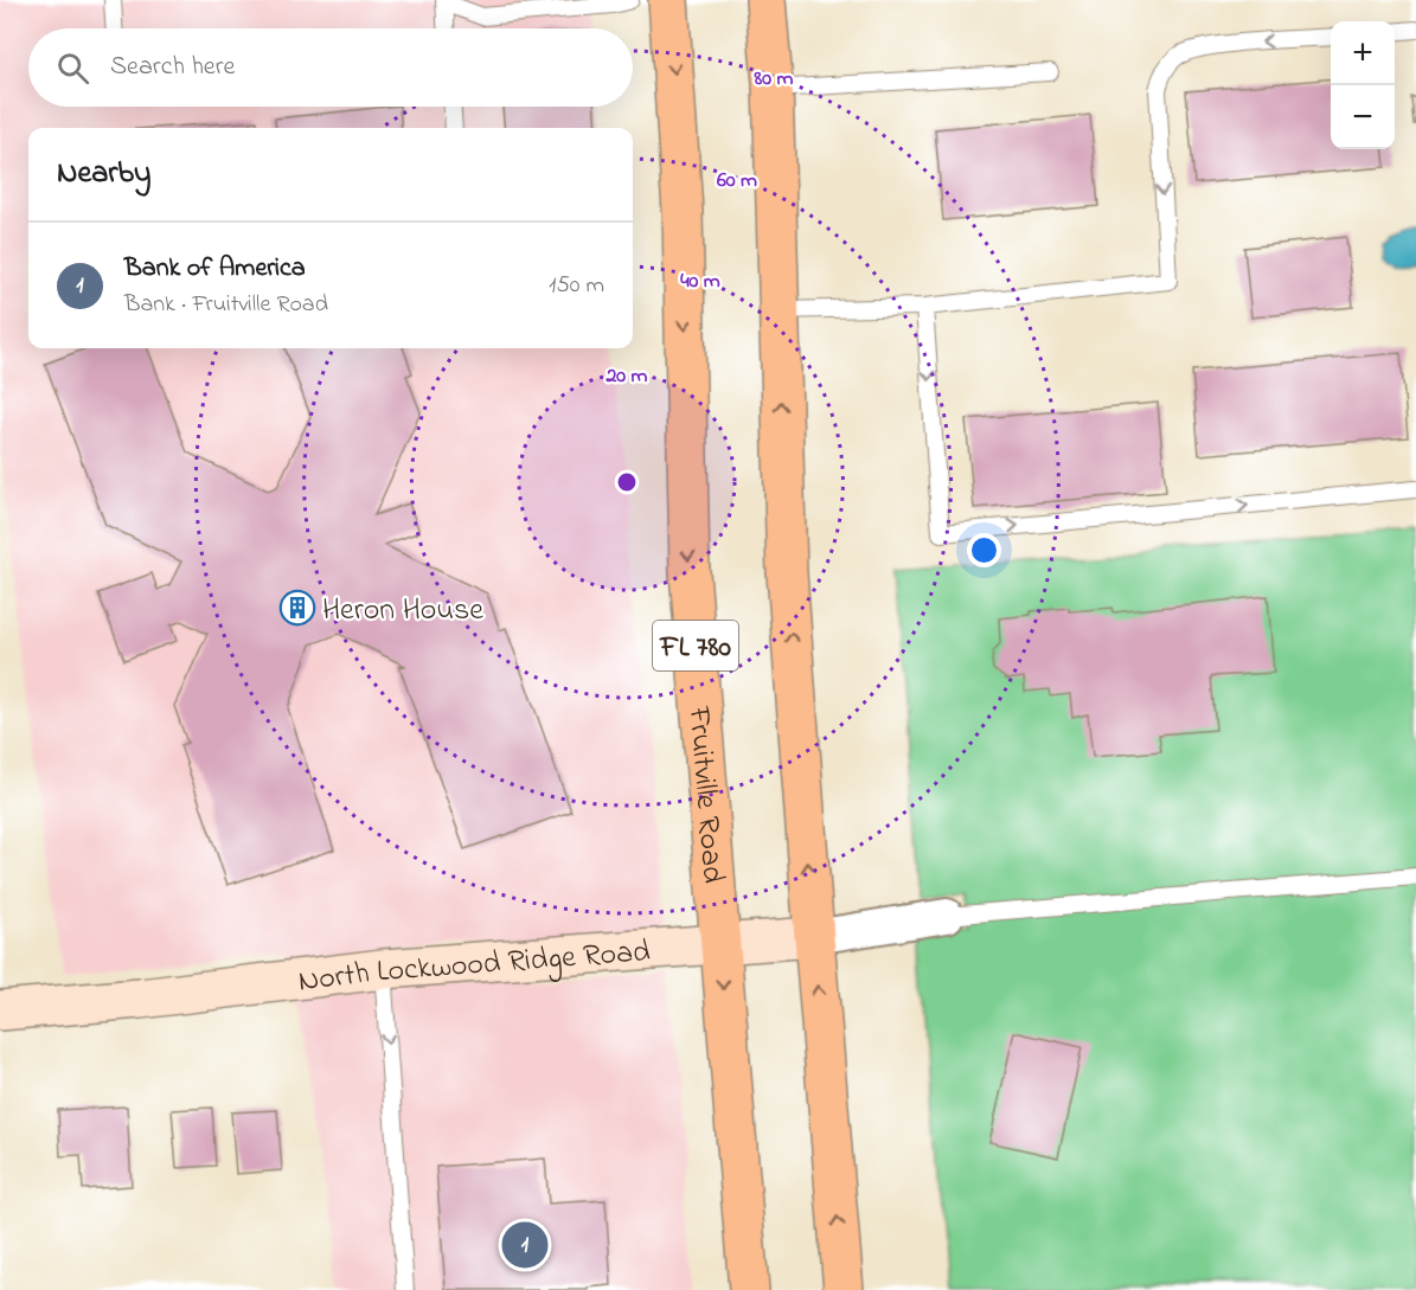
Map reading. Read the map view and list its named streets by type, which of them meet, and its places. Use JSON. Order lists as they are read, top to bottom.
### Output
{
  "streets": {
    "main road": ["FL 780", "Fruitville Road"],
    "street": ["North Lockwood Ridge Road"]
  },
  "crossings": [
    ["Fruitville Road", "North Lockwood Ridge Road"]
  ],
  "places": {
    "building": ["Heron House"]
  },
  "page": {
    "map_buttons": ["+", "−"],
    "search": "Search here",
    "heading": "Nearby",
    "list": [
      {
        "mark": "1",
        "name": "Bank of America",
        "note": "Bank · Fruitville Road",
        "value": "150 m"
      }
    ],
    "pins": "1"
  },
  "rings": [
    "80 m",
    "60 m",
    "40 m",
    "20 m"
  ]
}
